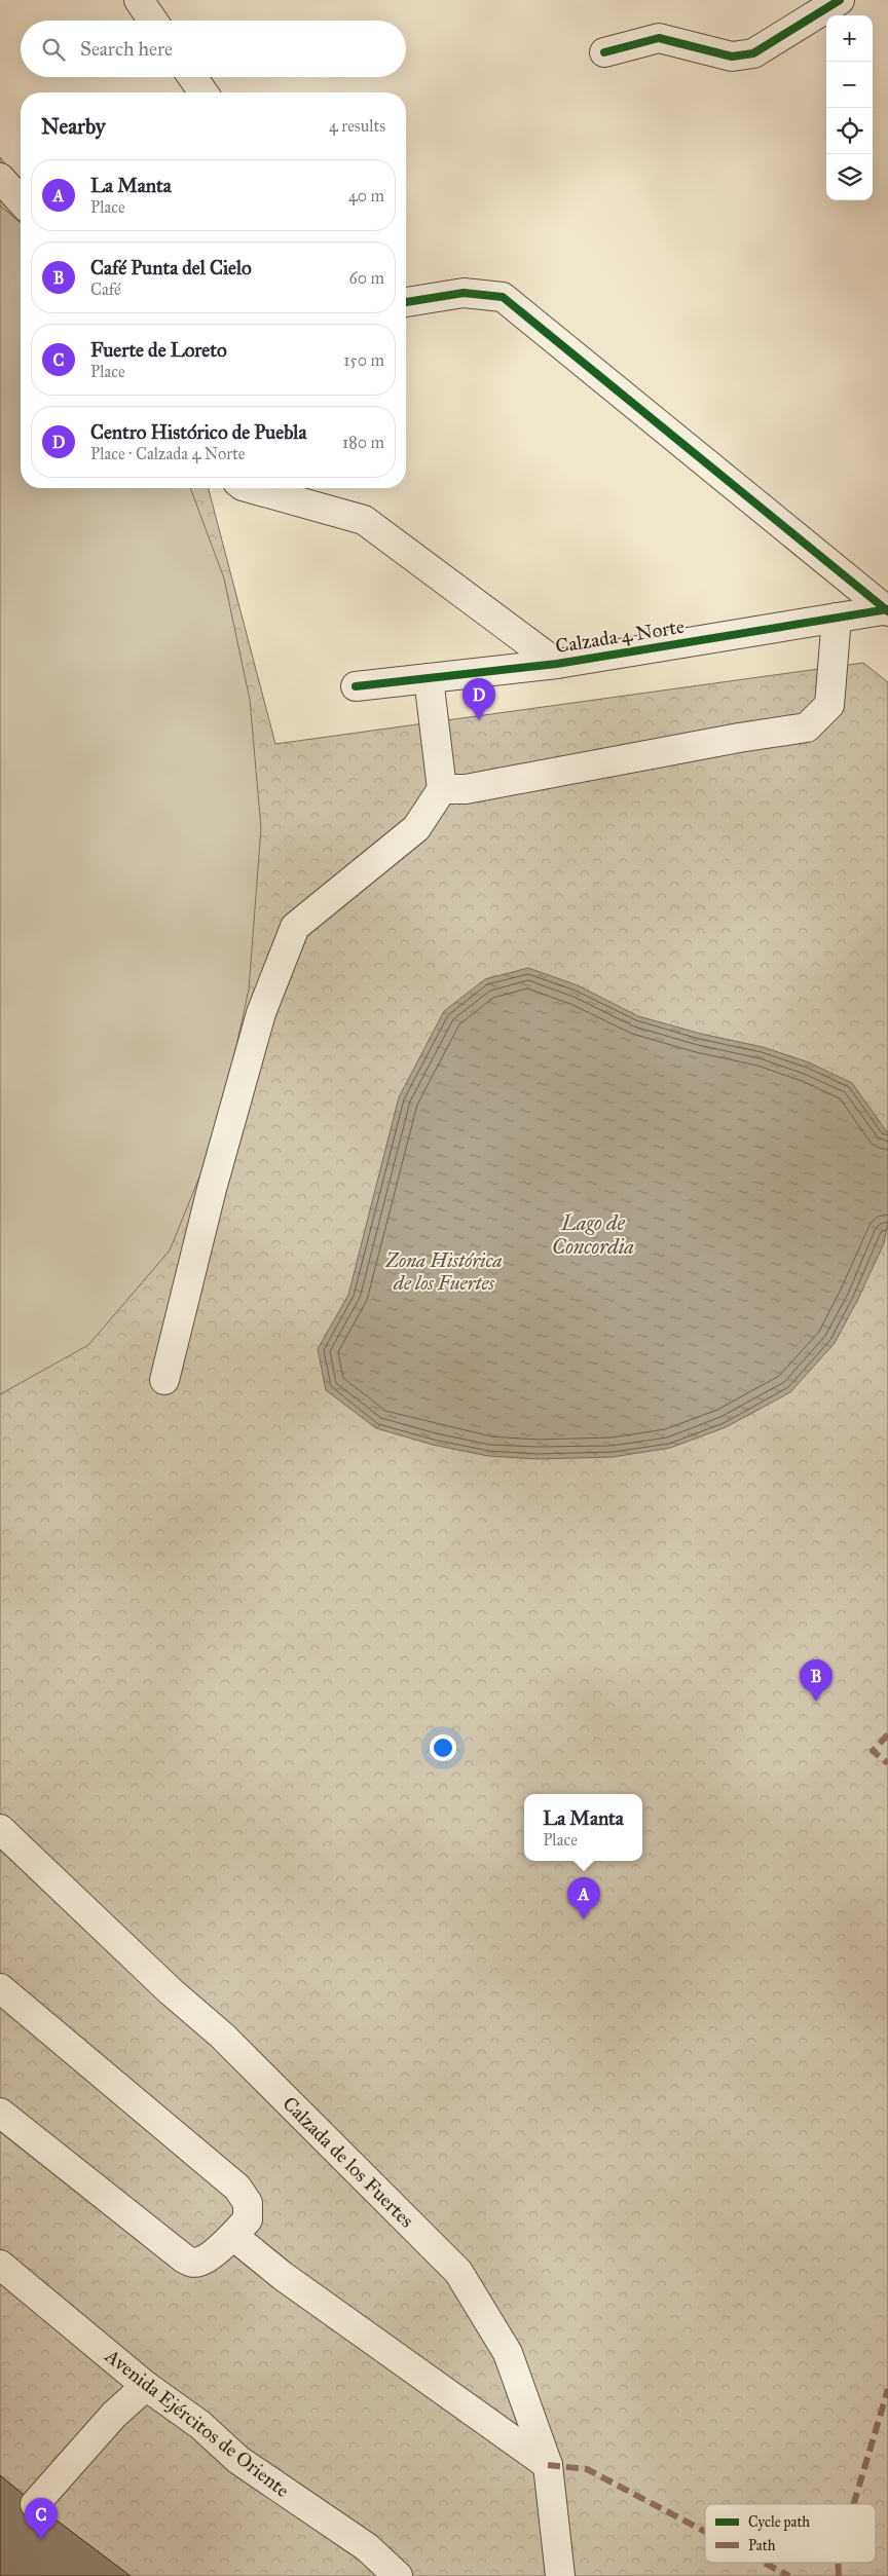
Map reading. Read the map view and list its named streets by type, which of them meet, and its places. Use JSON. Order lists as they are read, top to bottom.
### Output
{
  "streets": {
    "street": ["Calzada 4 Norte", "Calzada de los Fuertes", "Avenida Ejércitos de Oriente"]
  },
  "water": ["Lago de Concordia"],
  "parks": ["Zona Histórica de los Fuertes"],
  "legend": ["Cycle path", "Path"],
  "page": {
    "map_buttons": ["+", "−"],
    "search": "Search here",
    "heading": ["Nearby", "4 results"],
    "list": [
      {
        "mark": "A",
        "name": "La Manta",
        "note": "Place",
        "value": "40 m"
      },
      {
        "mark": "B",
        "name": "Café Punta del Cielo",
        "note": "Café",
        "value": "60 m"
      },
      {
        "mark": "C",
        "name": "Fuerte de Loreto",
        "note": "Place",
        "value": "150 m"
      },
      {
        "mark": "D",
        "name": "Centro Histórico de Puebla",
        "note": "Place · Calzada 4 Norte",
        "value": "180 m"
      }
    ],
    "pins": [
      "D",
      "B",
      "A",
      "C"
    ],
    "popup": ["La Manta", "Place"]
  }
}
